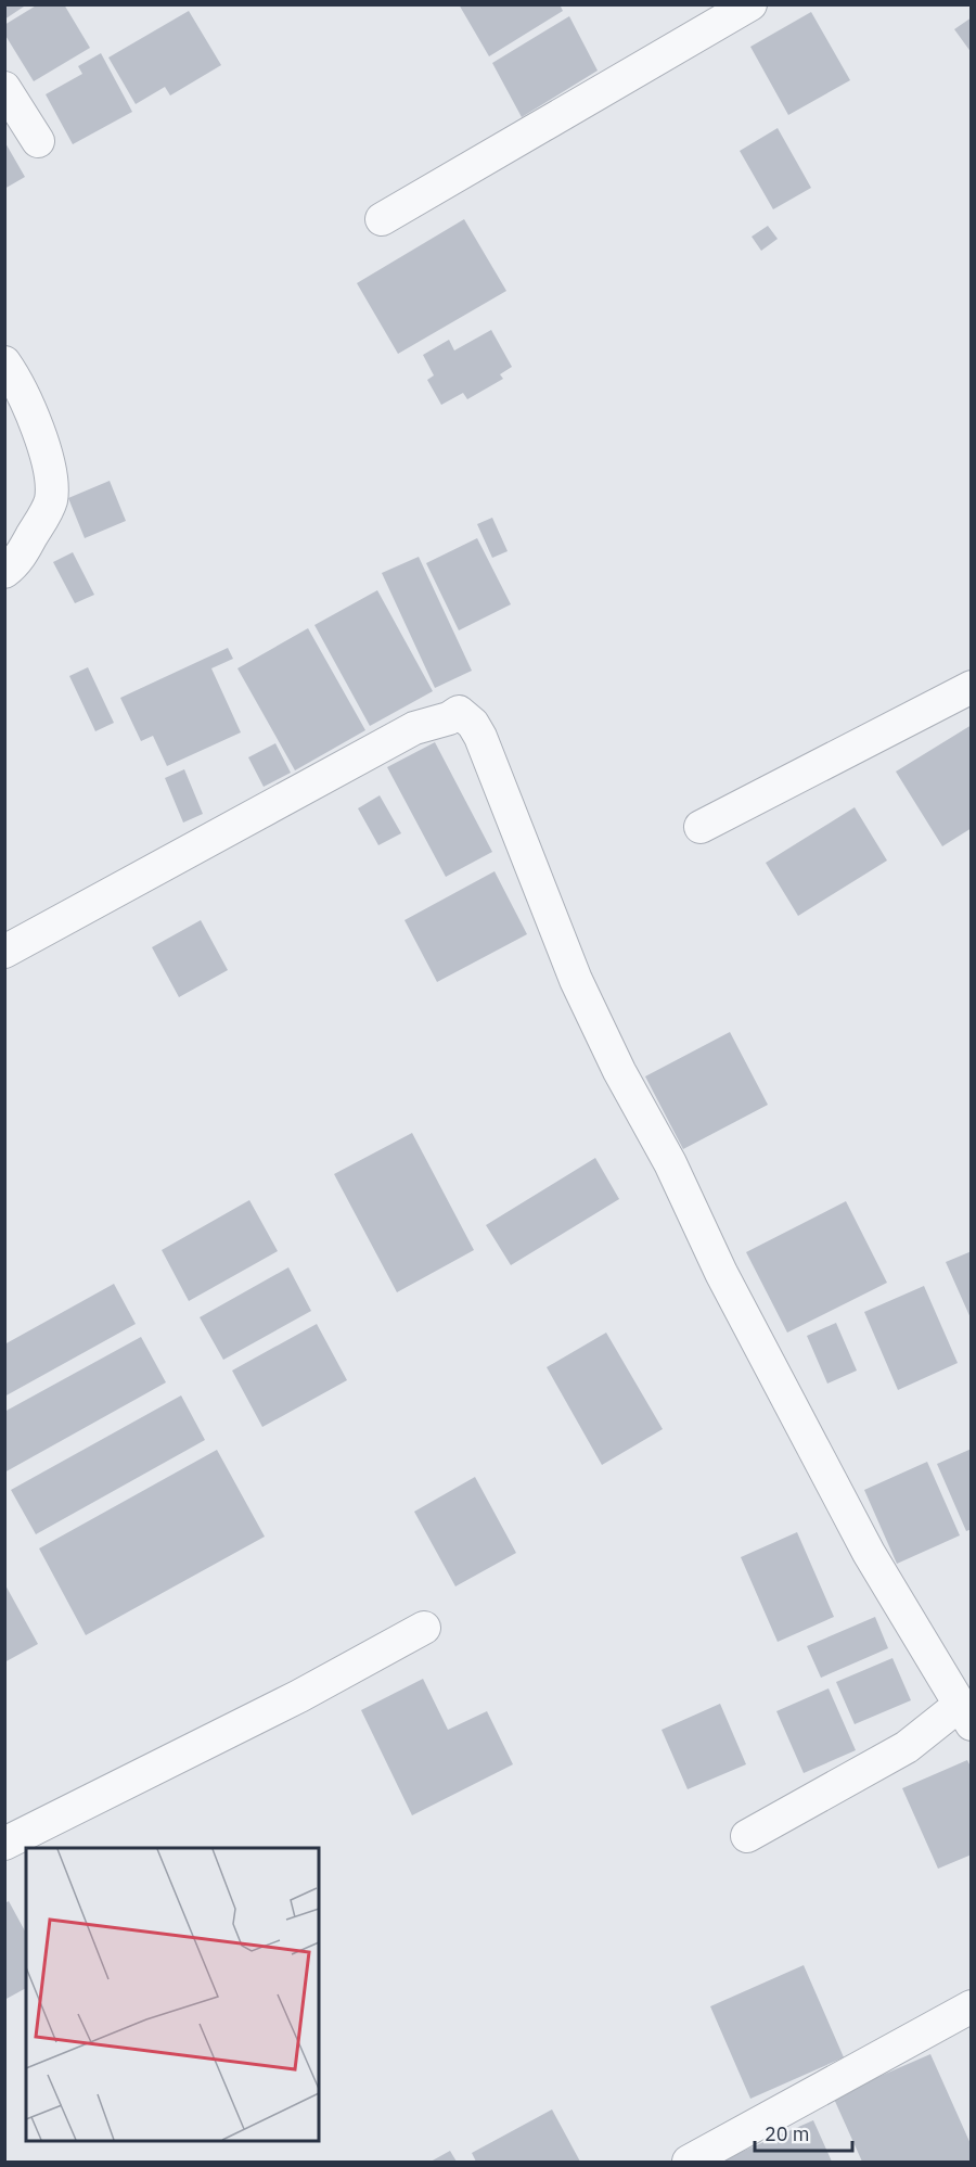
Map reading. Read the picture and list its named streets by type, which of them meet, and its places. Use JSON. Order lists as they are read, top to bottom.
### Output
{
  "scale_bar": "20 m"
}
